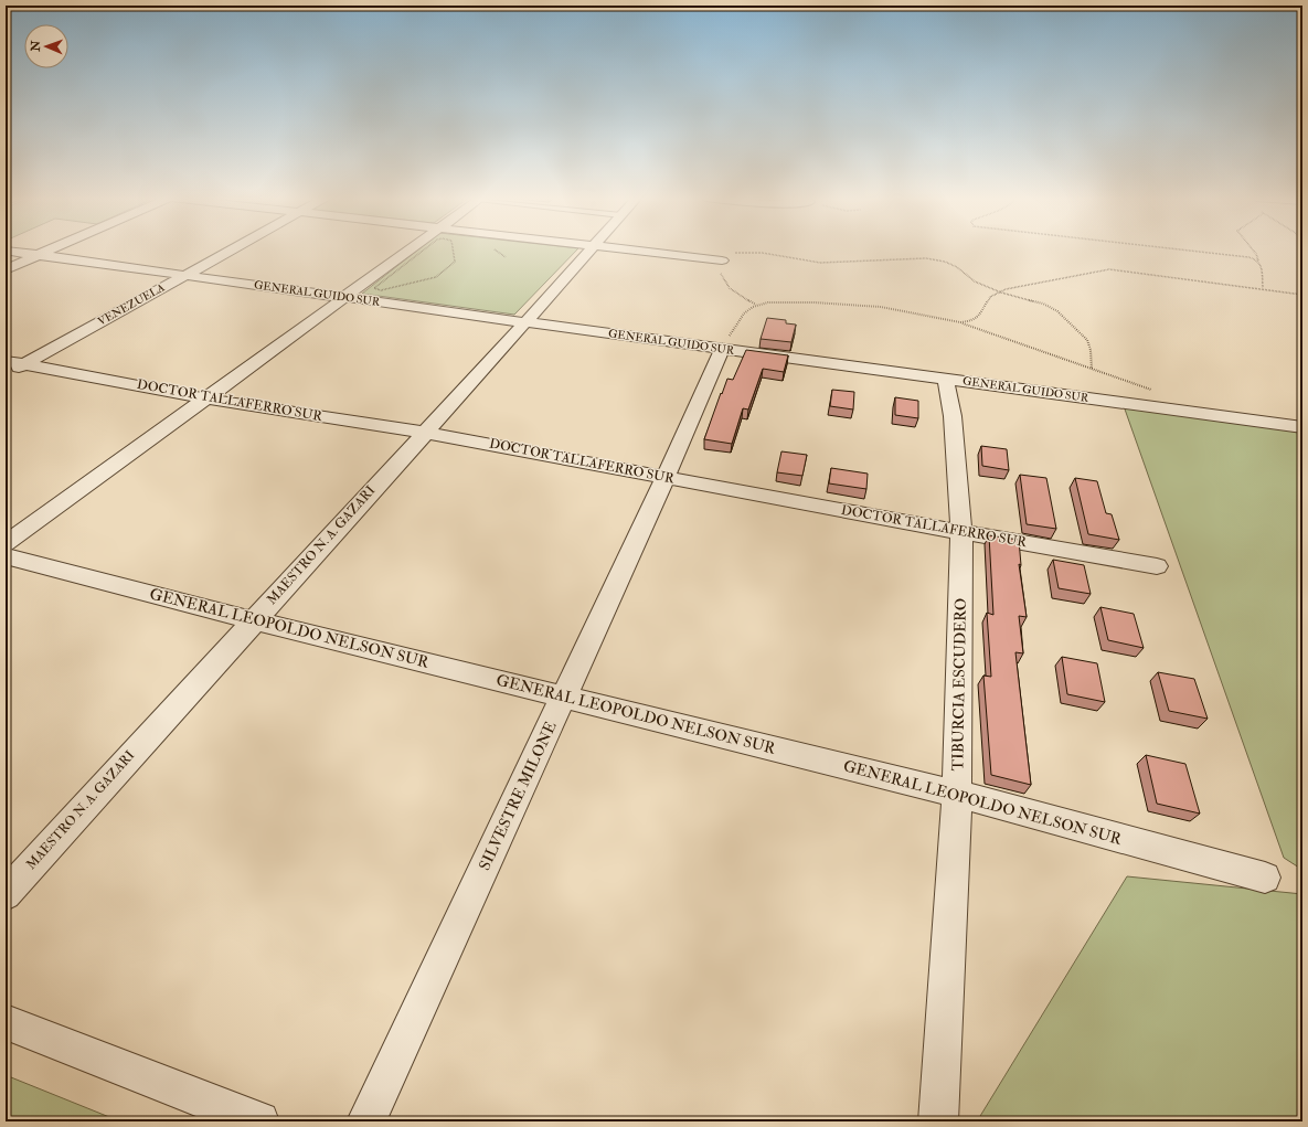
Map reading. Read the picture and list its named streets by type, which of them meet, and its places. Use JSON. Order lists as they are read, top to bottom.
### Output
{
  "streets": {
    "street": [
      "GENERAL GUIDO SUR",
      "VENEZUELA",
      "DOCTOR TALLAFERRO SUR",
      "MAESTRO N. A. GAZARI",
      "GENERAL LEOPOLDO NELSON SUR",
      "TIBURCIA ESCUDERO",
      "SILVESTRE MILONE"
    ]
  },
  "crossings": [
    ["GENERAL GUIDO SUR", "VENEZUELA"],
    ["GENERAL GUIDO SUR", "MAESTRO N. A. GAZARI"],
    ["GENERAL GUIDO SUR", "TIBURCIA ESCUDERO"],
    ["GENERAL GUIDO SUR", "SILVESTRE MILONE"],
    ["VENEZUELA", "DOCTOR TALLAFERRO SUR"],
    ["DOCTOR TALLAFERRO SUR", "MAESTRO N. A. GAZARI"],
    ["DOCTOR TALLAFERRO SUR", "TIBURCIA ESCUDERO"],
    ["DOCTOR TALLAFERRO SUR", "SILVESTRE MILONE"],
    ["MAESTRO N. A. GAZARI", "GENERAL LEOPOLDO NELSON SUR"],
    ["GENERAL LEOPOLDO NELSON SUR", "TIBURCIA ESCUDERO"],
    ["GENERAL LEOPOLDO NELSON SUR", "SILVESTRE MILONE"]
  ],
  "north": "left"
}
